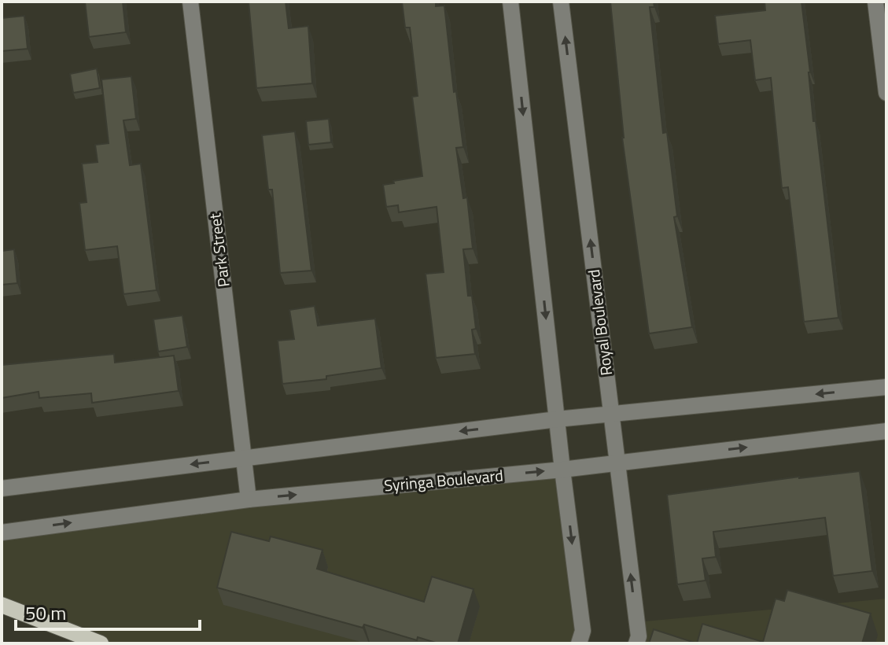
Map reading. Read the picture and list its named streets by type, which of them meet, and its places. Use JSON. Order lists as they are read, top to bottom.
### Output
{
  "streets": {
    "street": ["Park Street", "Royal Boulevard", "Syringa Boulevard"]
  },
  "crossings": [
    ["Park Street", "Syringa Boulevard"],
    ["Royal Boulevard", "Syringa Boulevard"]
  ],
  "scale_bar": "50 m"
}
